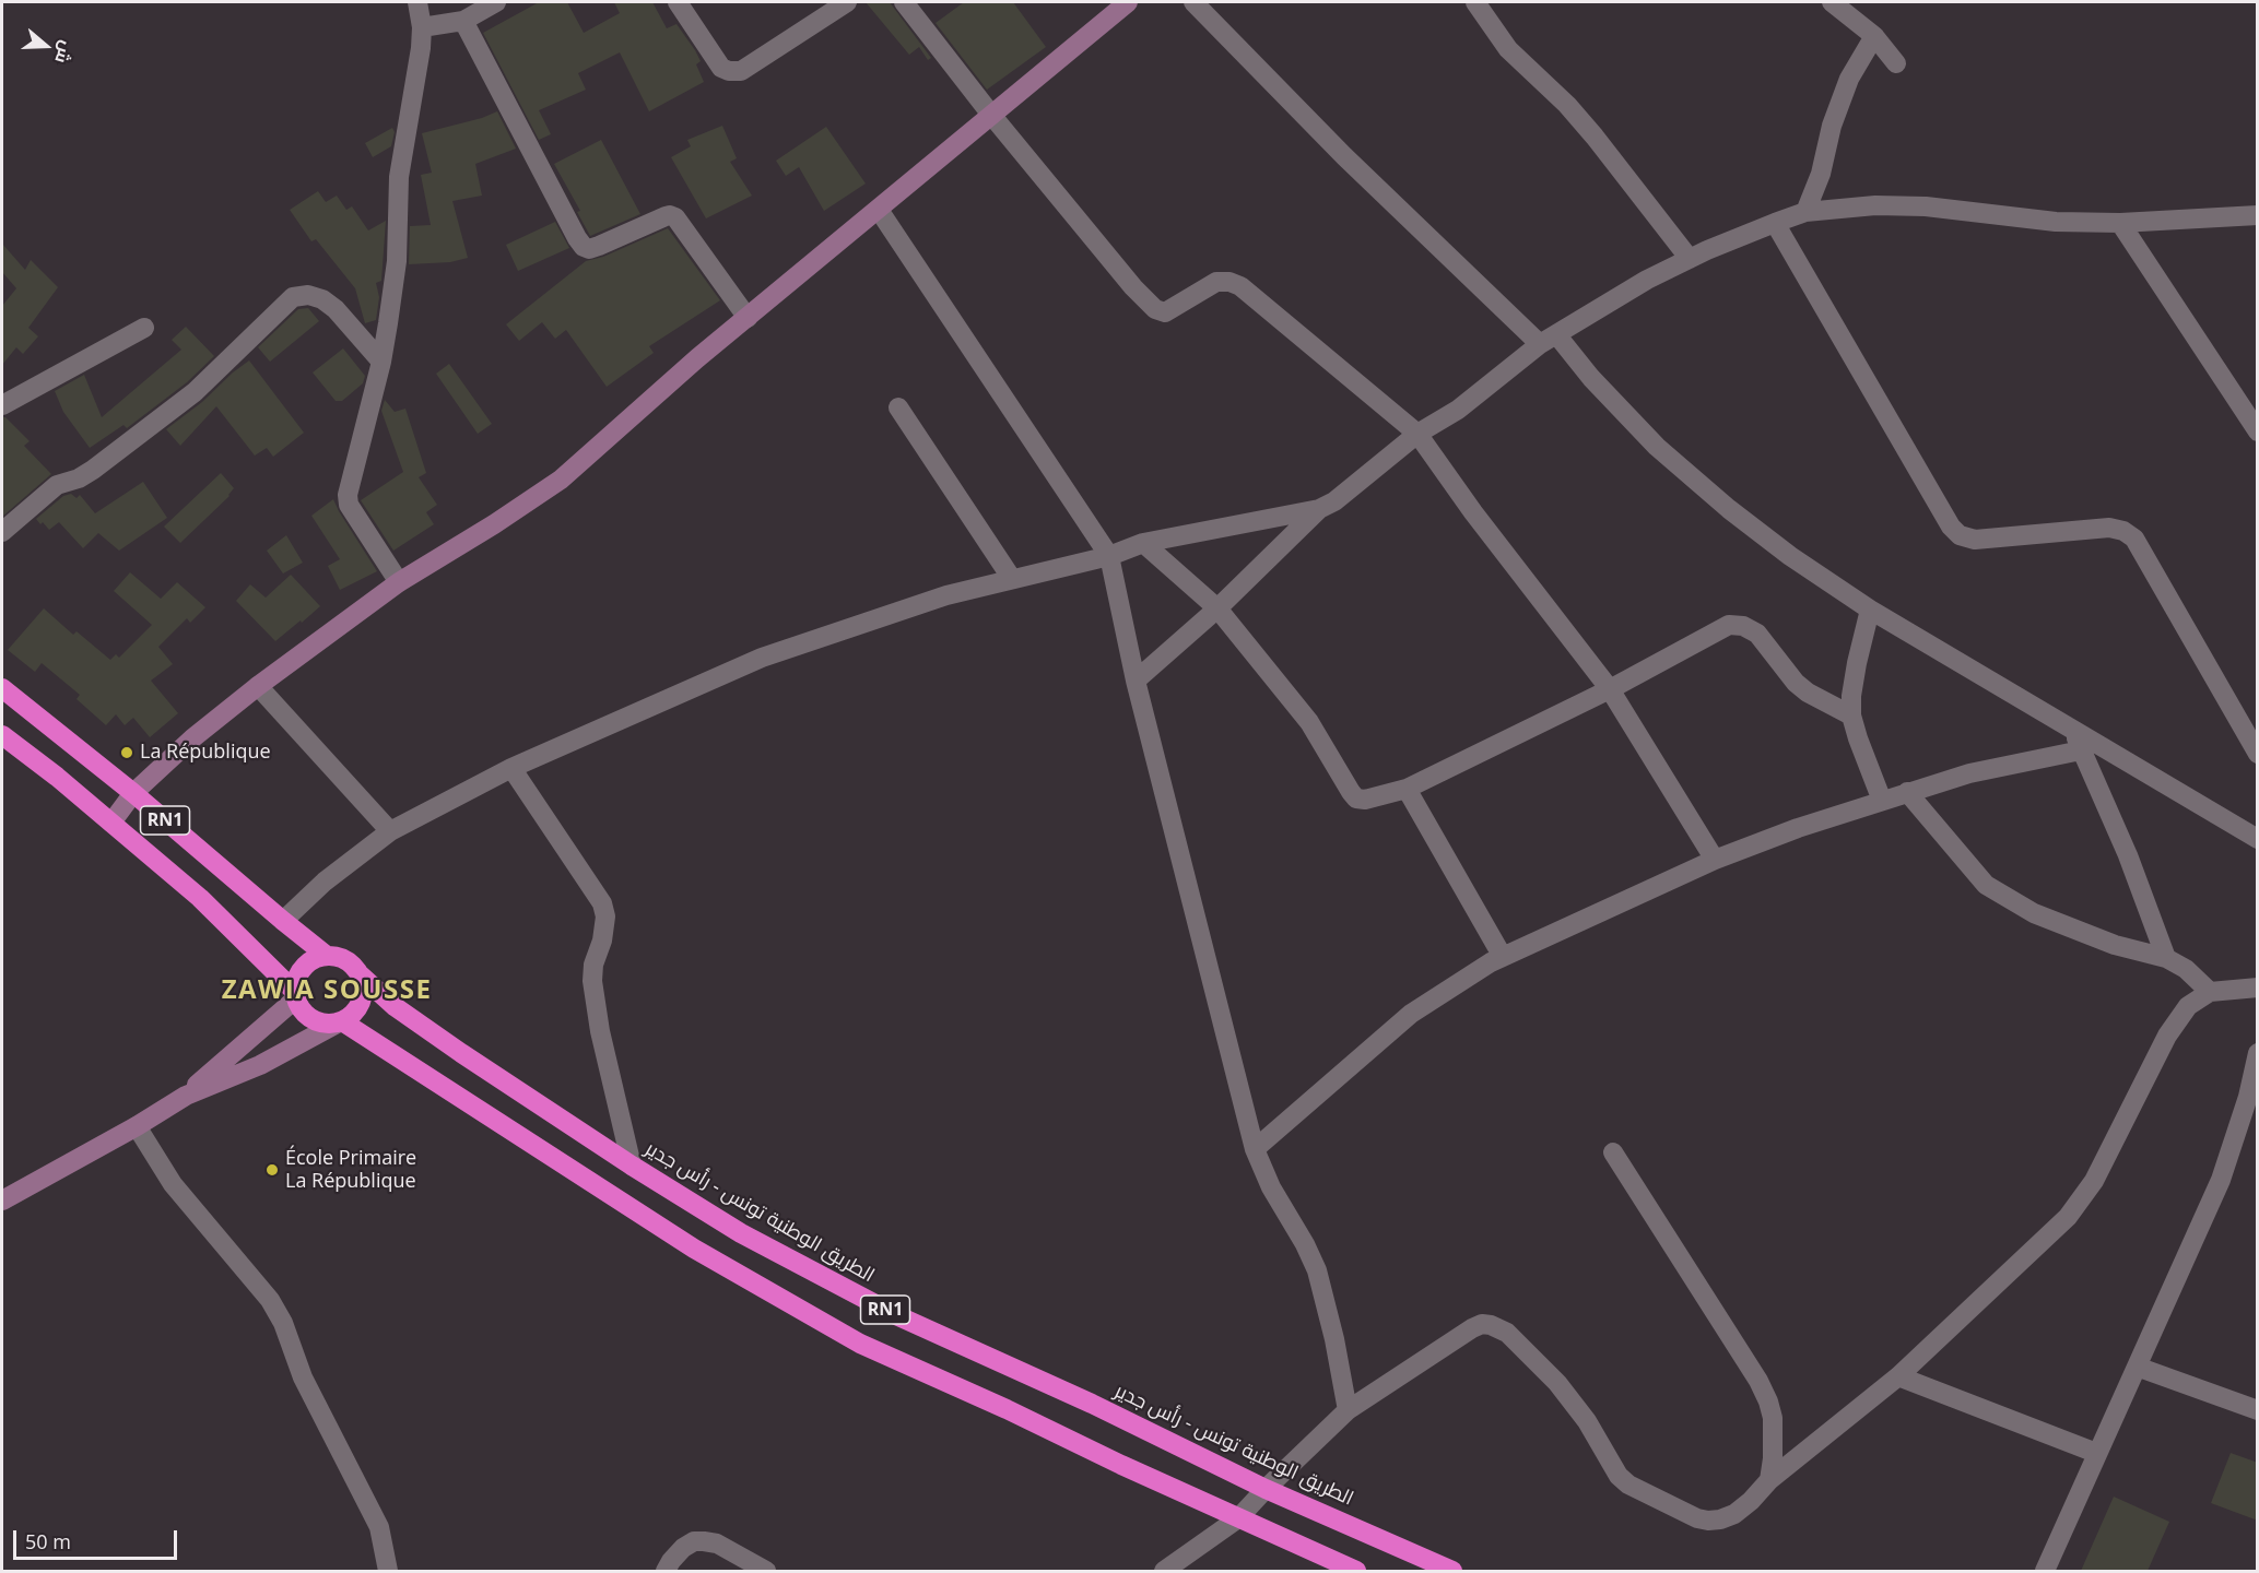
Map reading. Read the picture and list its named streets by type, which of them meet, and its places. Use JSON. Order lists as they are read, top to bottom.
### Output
{
  "streets": {
    "highway": ["RN1", "الطريق الوطنية تونس - رأس جدير"]
  },
  "crossings": [
    ["RN1", "الطريق الوطنية تونس - رأس جدير"]
  ],
  "districts": ["ZAWIA SOUSSE"],
  "places": ["La République", "École Primaire La République"],
  "scale_bar": "50 m",
  "north": "right"
}
